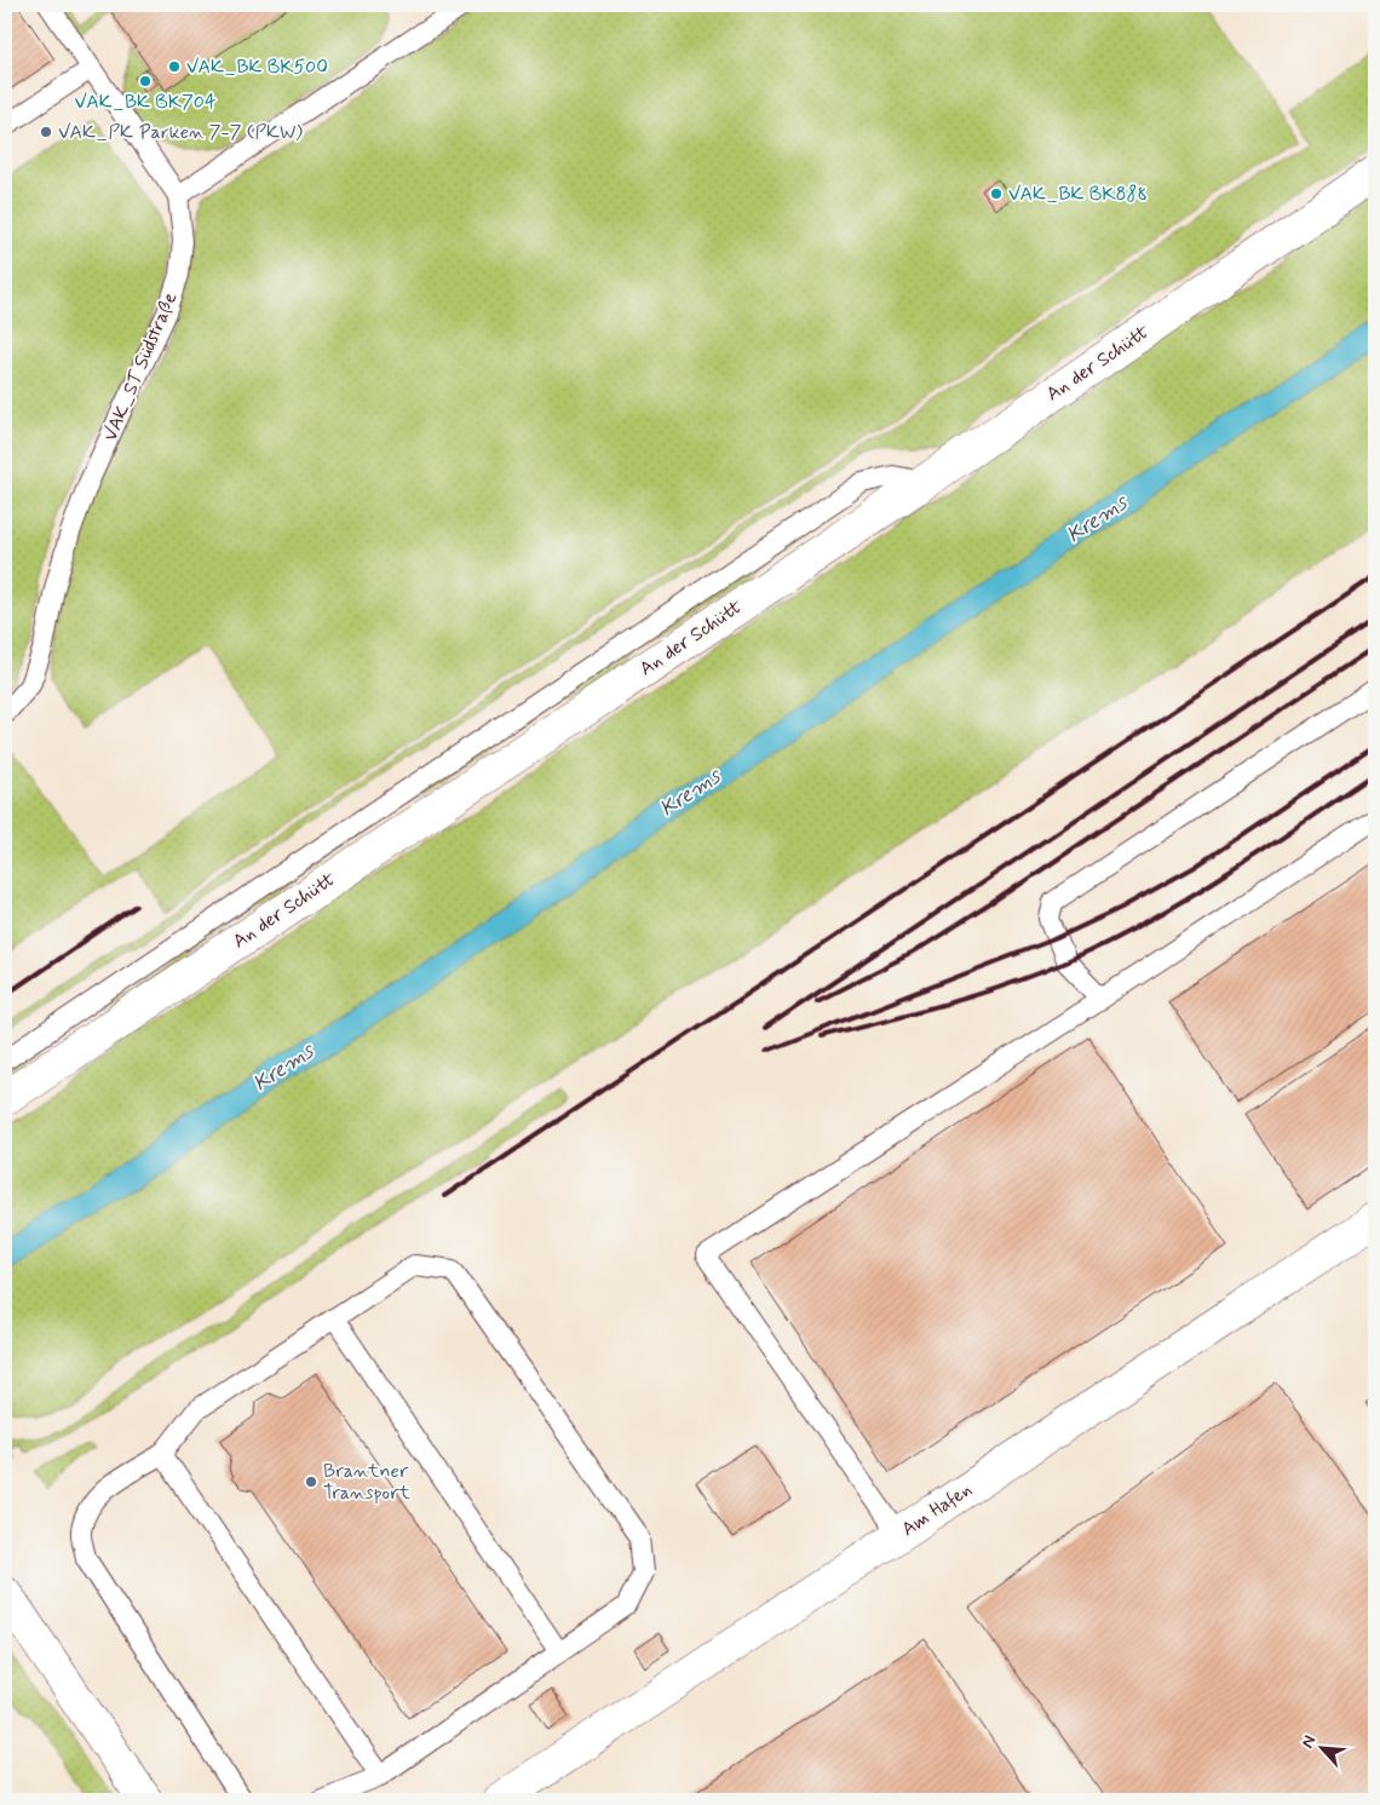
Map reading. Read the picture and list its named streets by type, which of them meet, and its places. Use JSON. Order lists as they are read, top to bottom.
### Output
{
  "streets": {
    "street": ["An der Schütt", "Am Hafen"],
    "lane": ["VAK_ST Südstraße"]
  },
  "water": ["Krems"],
  "places": [
    "VAK_BK BK500",
    "VAK_BK BK704",
    "VAK_PK Parken 7-7 (PKW)",
    "VAK_BK BK888",
    "Brantner Transport"
  ],
  "north": "top left"
}
